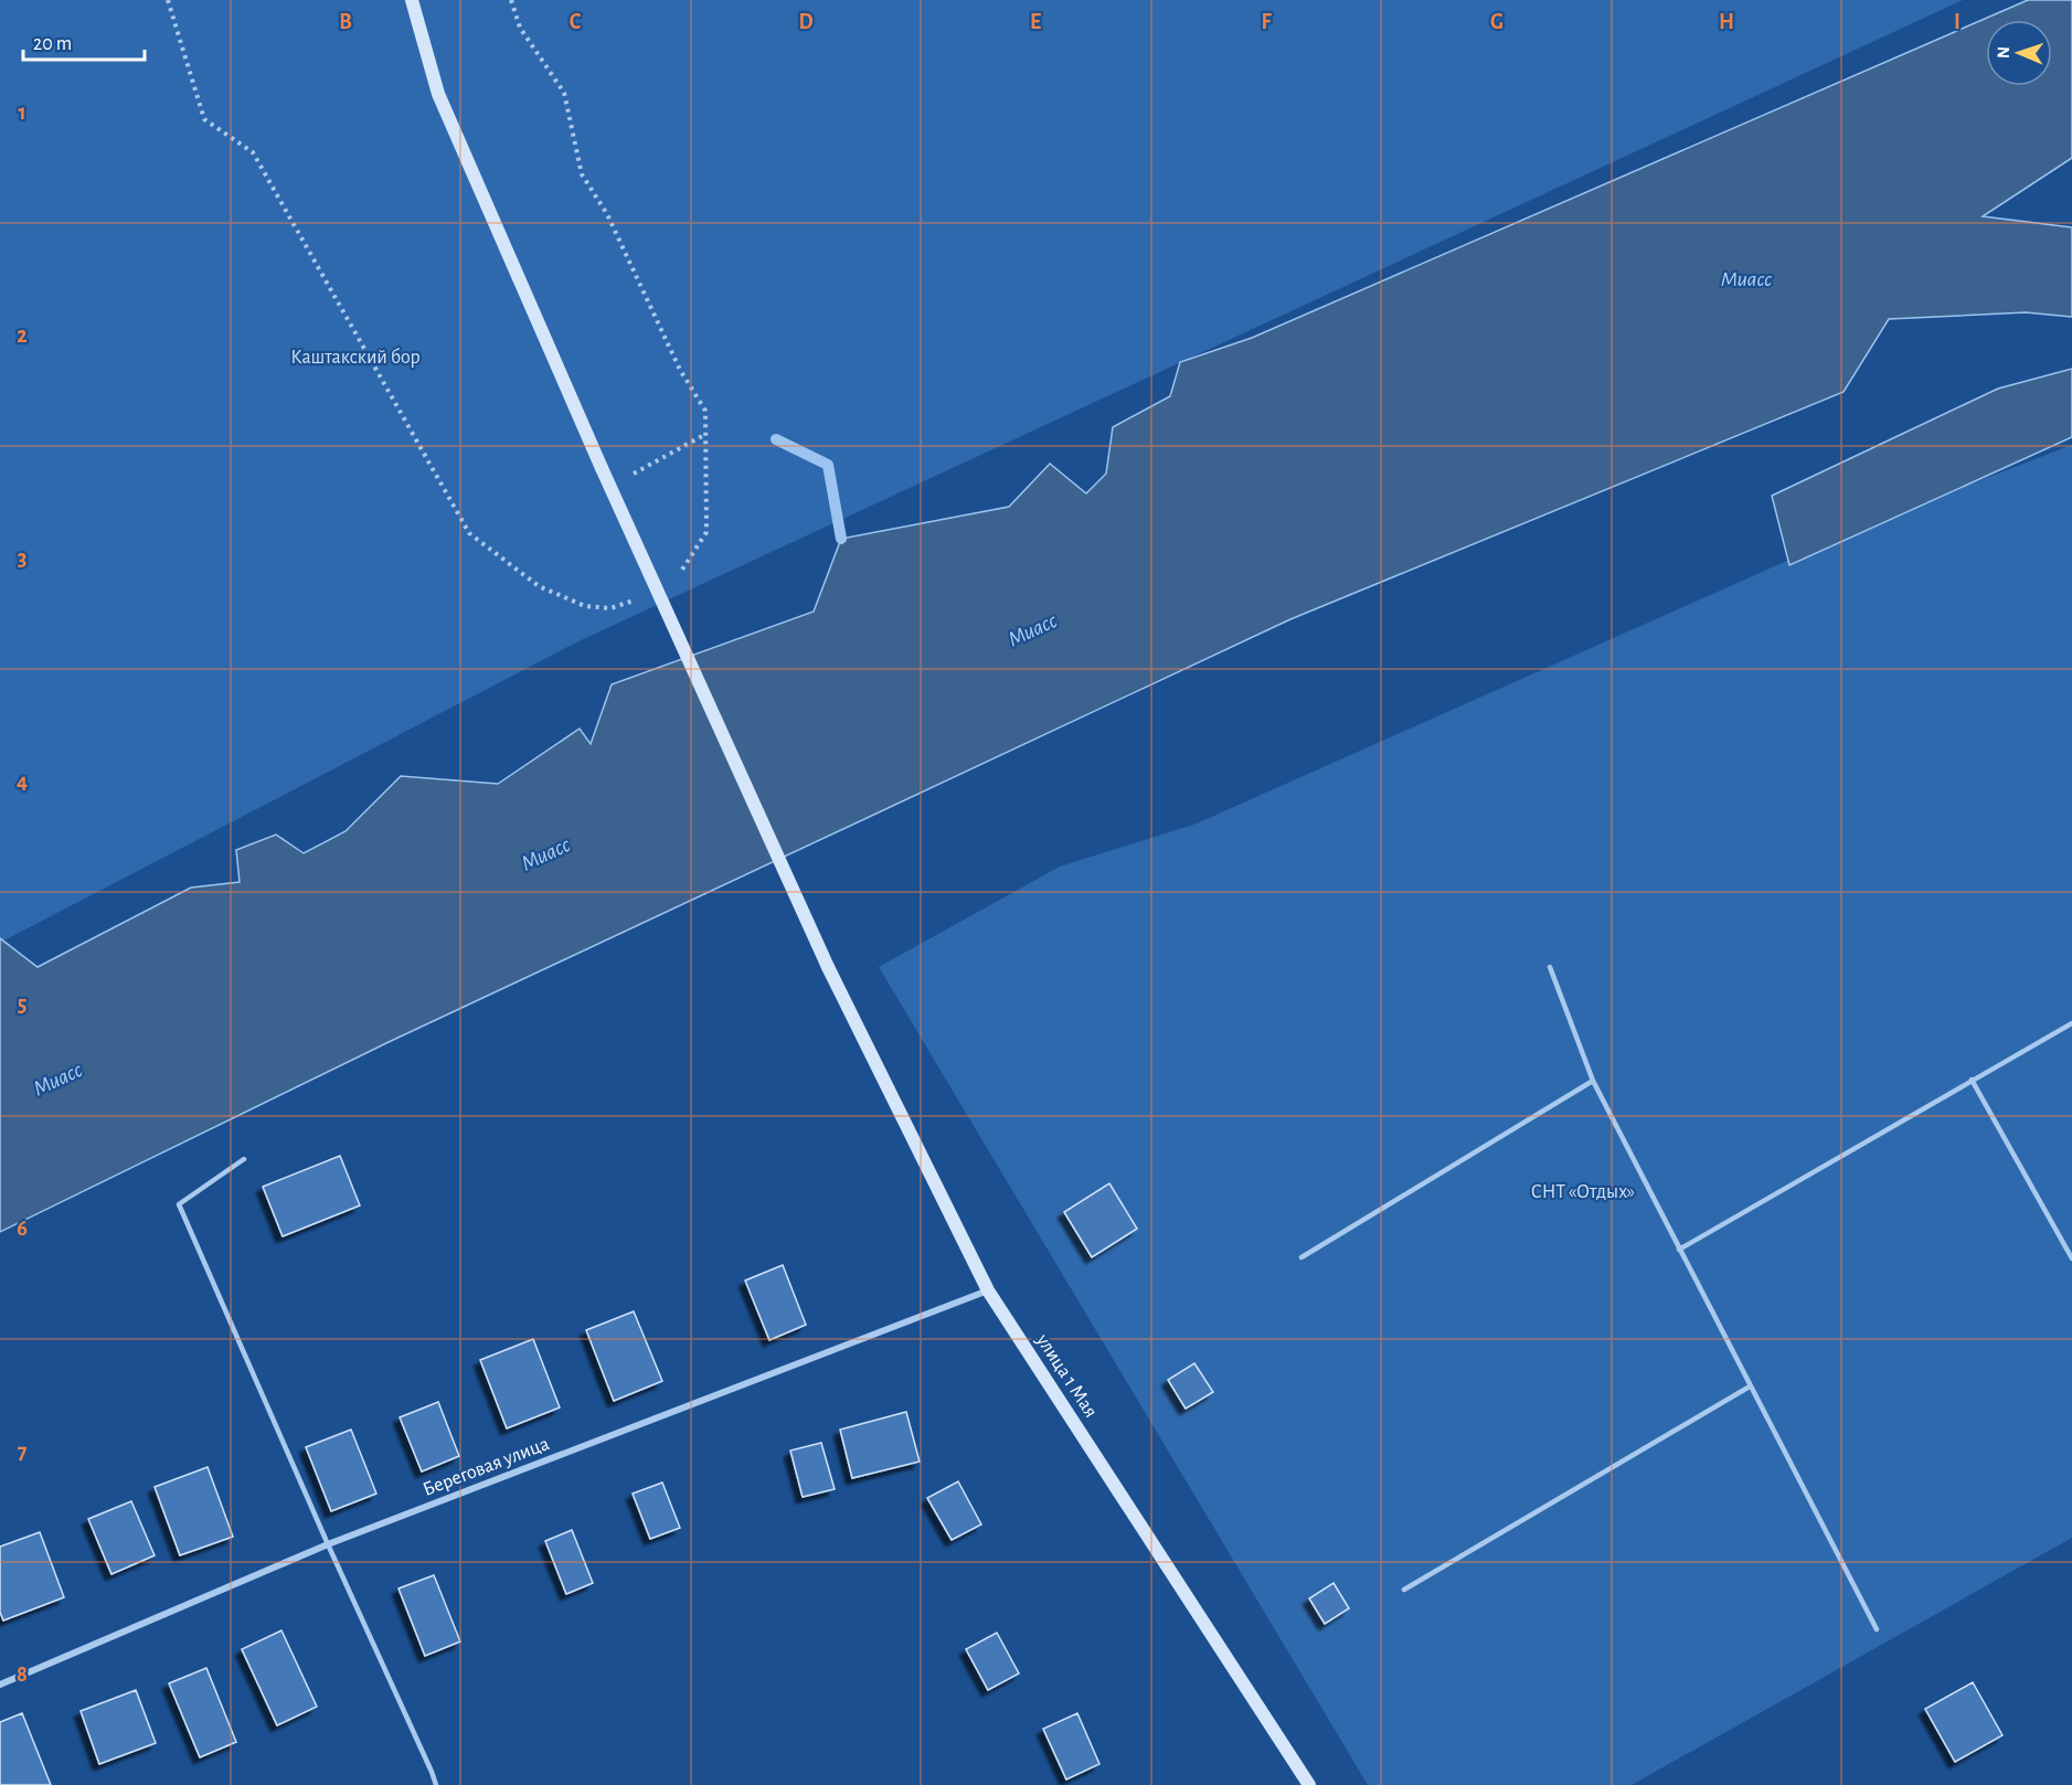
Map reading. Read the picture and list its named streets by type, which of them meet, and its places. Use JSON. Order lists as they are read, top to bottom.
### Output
{
  "streets": {
    "main road": ["улица 1 Мая"],
    "street": ["Береговая улица"]
  },
  "crossings": [
    ["улица 1 Мая", "Береговая улица"]
  ],
  "water": ["Миасс"],
  "parks": ["Каштакский бор", "СНТ «Отдых»"],
  "scale_bar": "20 m",
  "north": "left",
  "grid": {
    "columns": [
      "B",
      "C",
      "D",
      "E",
      "F",
      "G",
      "H",
      "I"
    ],
    "rows": [
      "1",
      "2",
      "3",
      "4",
      "5",
      "6",
      "7",
      "8"
    ]
  }
}
